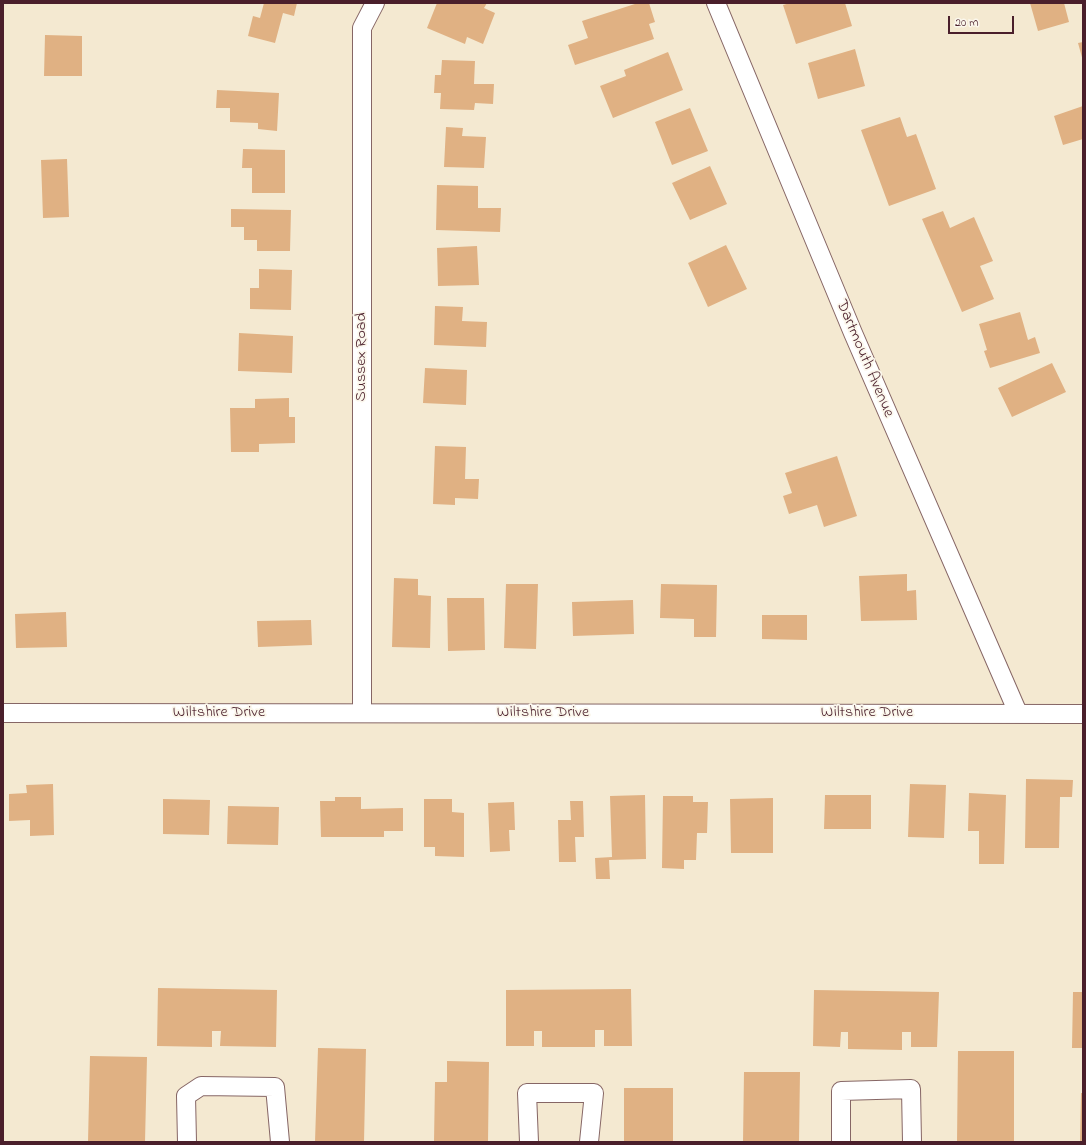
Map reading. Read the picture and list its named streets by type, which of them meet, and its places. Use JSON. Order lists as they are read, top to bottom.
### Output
{
  "streets": {
    "street": ["Sussex Road", "Dartmouth Avenue", "Wiltshire Drive"]
  },
  "crossings": [
    ["Sussex Road", "Wiltshire Drive"],
    ["Dartmouth Avenue", "Wiltshire Drive"]
  ],
  "scale_bar": "20 m"
}
